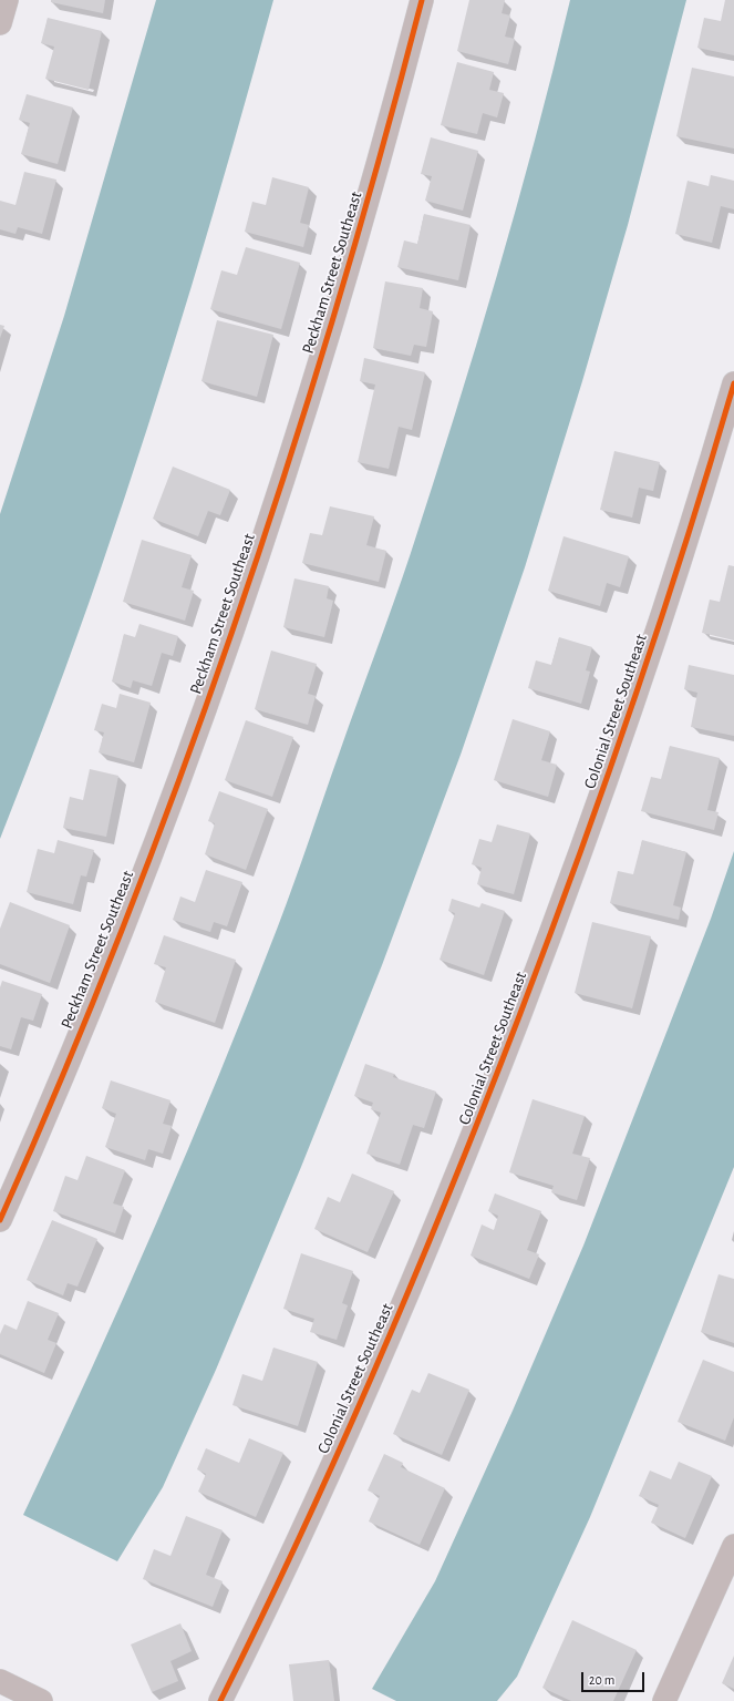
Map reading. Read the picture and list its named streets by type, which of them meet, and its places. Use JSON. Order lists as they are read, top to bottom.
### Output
{
  "streets": {
    "street": ["Peckham Street Southeast", "Colonial Street Southeast"]
  },
  "scale_bar": "20 m"
}
